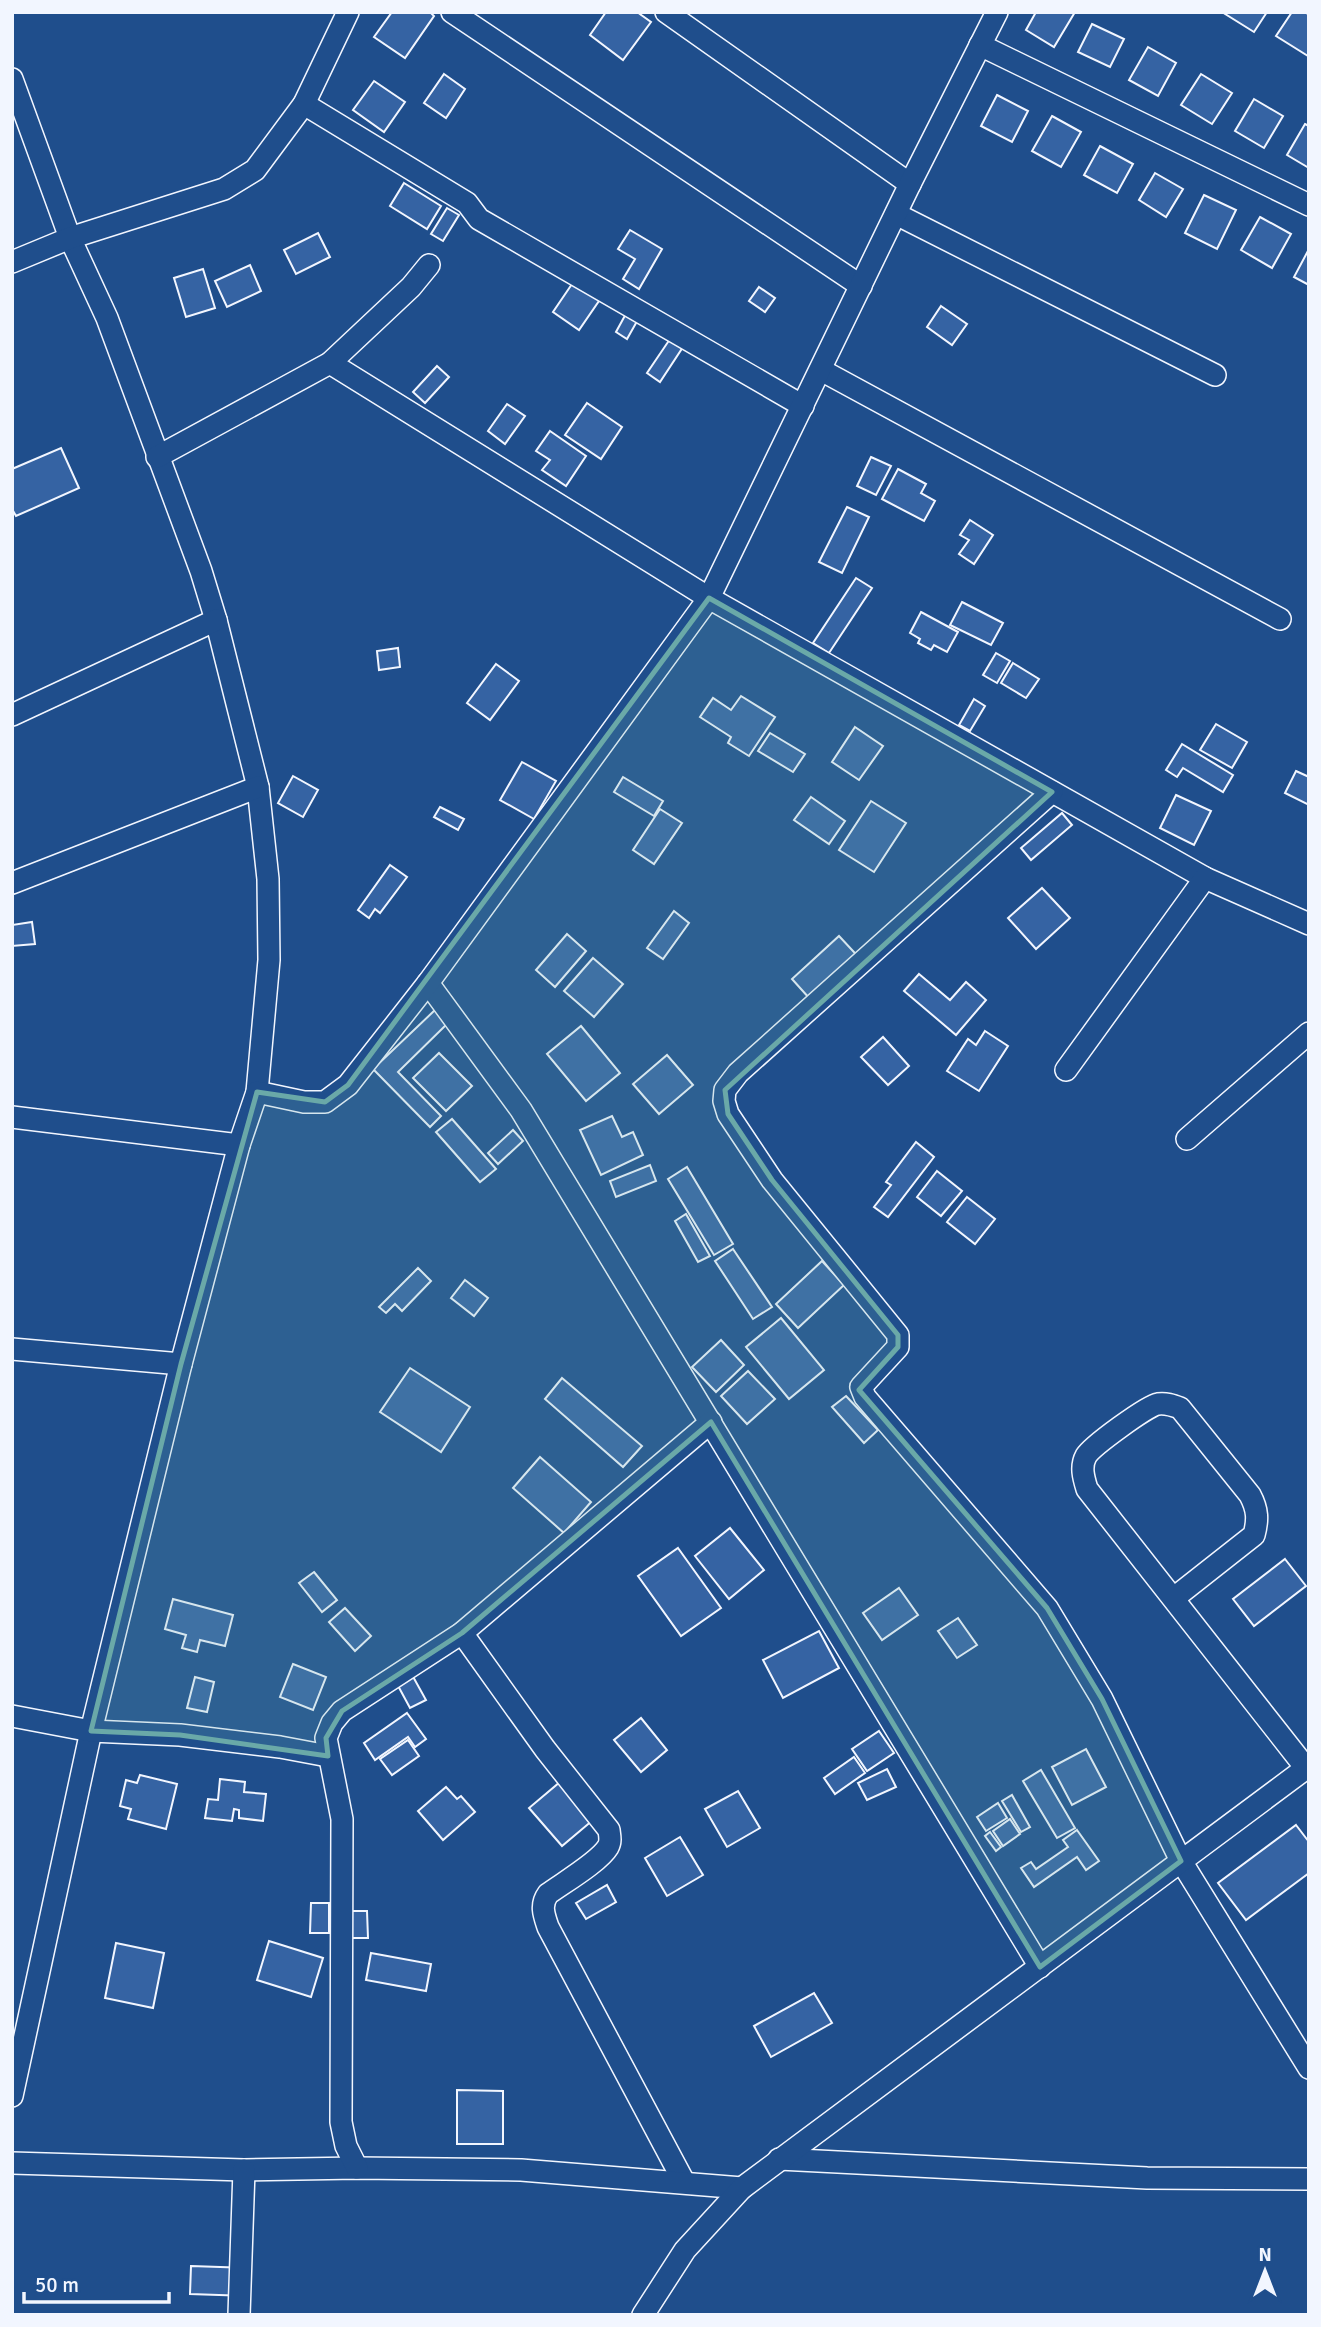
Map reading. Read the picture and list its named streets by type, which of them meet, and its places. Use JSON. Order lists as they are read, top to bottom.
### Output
{
  "scale_bar": "50 m",
  "north": "top"
}
